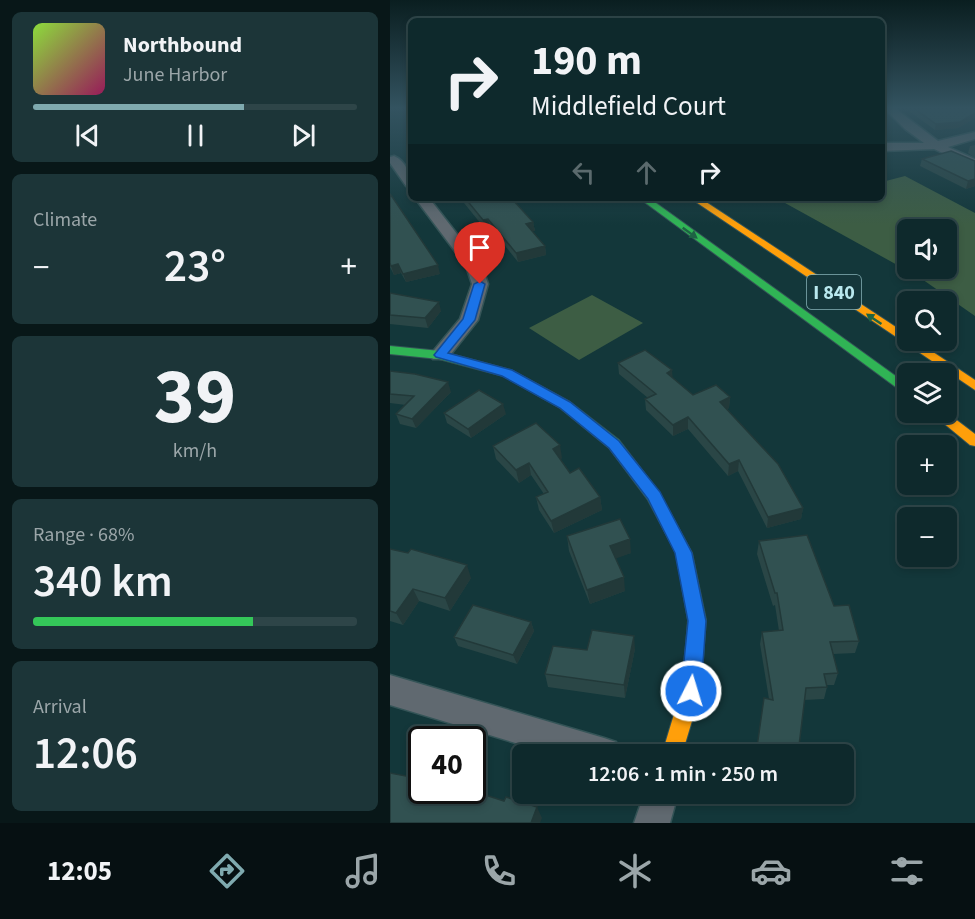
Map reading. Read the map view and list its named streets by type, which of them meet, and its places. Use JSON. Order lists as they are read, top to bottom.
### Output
{
  "streets": {
    "main road": ["I 840"]
  },
  "page": {
    "turn": ["190 m", "Middlefield Court"],
    "song": ["Northbound", "June Harbor"],
    "tile": [
      "Climate",
      ["39", "km/h"],
      ["Range · 68%", "340 km"],
      ["Arrival", "12:06"]
    ],
    "map_buttons": ["+", "−"],
    "heat": ["−", "23°", "+"],
    "limit": "40",
    "trip": "12:06 · 1 min · 250 m",
    "tabs": "12:05"
  }
}
